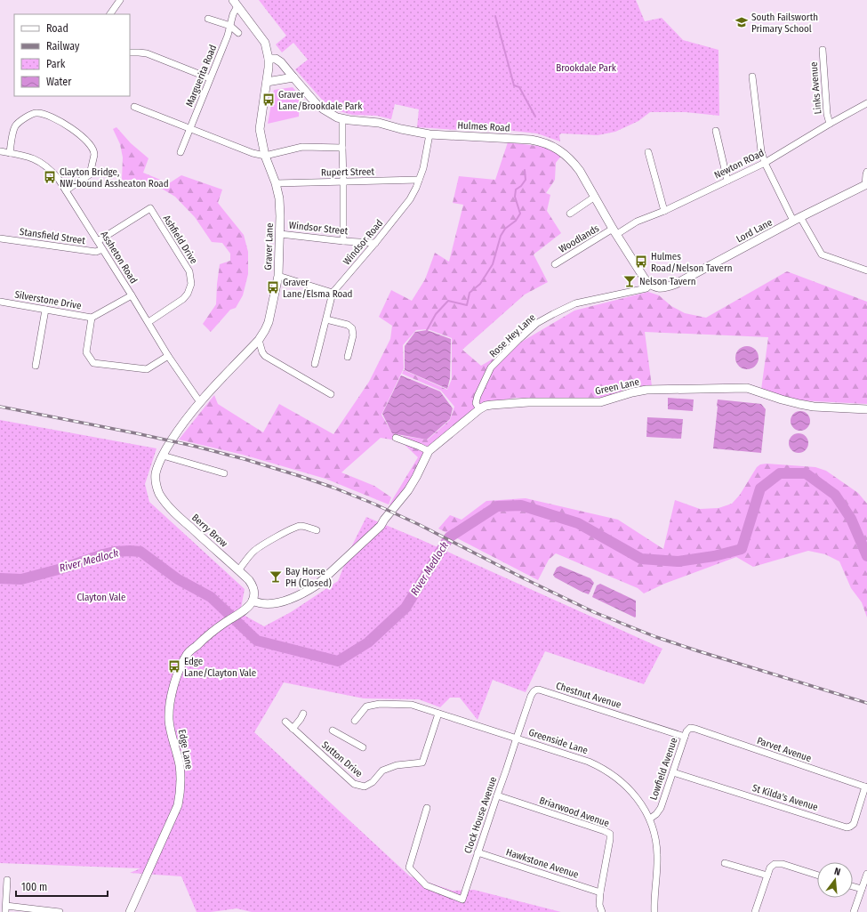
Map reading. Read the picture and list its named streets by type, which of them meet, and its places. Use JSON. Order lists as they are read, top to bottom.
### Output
{
  "streets": {
    "street": [
      "Marguerita Road",
      "Links Avenue",
      "Hulmes Road",
      "Newton ROad",
      "Rupert Street",
      "Windsor Street",
      "Lord Lane",
      "Stansfield Street",
      "Woodlands",
      "Ashfield Drive",
      "Windsor Road",
      "Graver Lane",
      "Assheton Road",
      "Silverstone Drive",
      "Rose Hey Lane",
      "Green Lane",
      "Berry Brow",
      "Chestnut Avenue",
      "Greenside Lane",
      "Edge Lane",
      "Parvet Avenue",
      "Sutton Drive",
      "Lowfield Avenue",
      "St Kilda's Avenue",
      "Briarwood Avenue",
      "Clock House Avenue",
      "Hawkstone Avenue"
    ]
  },
  "crossings": [
    ["Marguerita Road", "Graver Lane"],
    ["Links Avenue", "Newton ROad"],
    ["Hulmes Road", "Newton ROad"],
    ["Hulmes Road", "Lord Lane"],
    ["Hulmes Road", "Woodlands"],
    ["Hulmes Road", "Windsor Road"],
    ["Hulmes Road", "Graver Lane"],
    ["Hulmes Road", "Rose Hey Lane"],
    ["Newton ROad", "Woodlands"],
    ["Rupert Street", "Windsor Road"],
    ["Rupert Street", "Graver Lane"],
    ["Windsor Street", "Windsor Road"],
    ["Windsor Street", "Graver Lane"],
    ["Lord Lane", "Rose Hey Lane"],
    ["Stansfield Street", "Assheton Road"],
    ["Ashfield Drive", "Assheton Road"],
    ["Graver Lane", "Berry Brow"],
    ["Assheton Road", "Berry Brow"],
    ["Rose Hey Lane", "Green Lane"],
    ["Berry Brow", "Edge Lane"],
    ["Chestnut Avenue", "Greenside Lane"],
    ["Chestnut Avenue", "Lowfield Avenue"],
    ["Chestnut Avenue", "Clock House Avenue"],
    ["Greenside Lane", "Sutton Drive"],
    ["Greenside Lane", "Lowfield Avenue"],
    ["Greenside Lane", "Clock House Avenue"],
    ["Parvet Avenue", "Lowfield Avenue"],
    ["Parvet Avenue", "St Kilda's Avenue"],
    ["Lowfield Avenue", "St Kilda's Avenue"],
    ["Briarwood Avenue", "Clock House Avenue"],
    ["Briarwood Avenue", "Hawkstone Avenue"],
    ["Clock House Avenue", "Hawkstone Avenue"]
  ],
  "water": ["River Medlock"],
  "parks": ["Brookdale Park", "Clayton Vale"],
  "places": {
    "school or university": ["South Failsworth Primary School"],
    "bus stop": [
      "Graver Lane/Brookdale Park",
      "Clayton Bridge, NW-bound Assheaton Road",
      "Hulmes Road/Nelson Tavern",
      "Graver Lane/Elsma Road",
      "Edge Lane/Clayton Vale"
    ],
    "bar": ["Nelson Tavern", "Bay Horse PH (Closed)"]
  },
  "legend": [
    "Road",
    "Railway",
    "Park",
    "Water"
  ],
  "scale_bar": "100 m",
  "north": "top"
}
